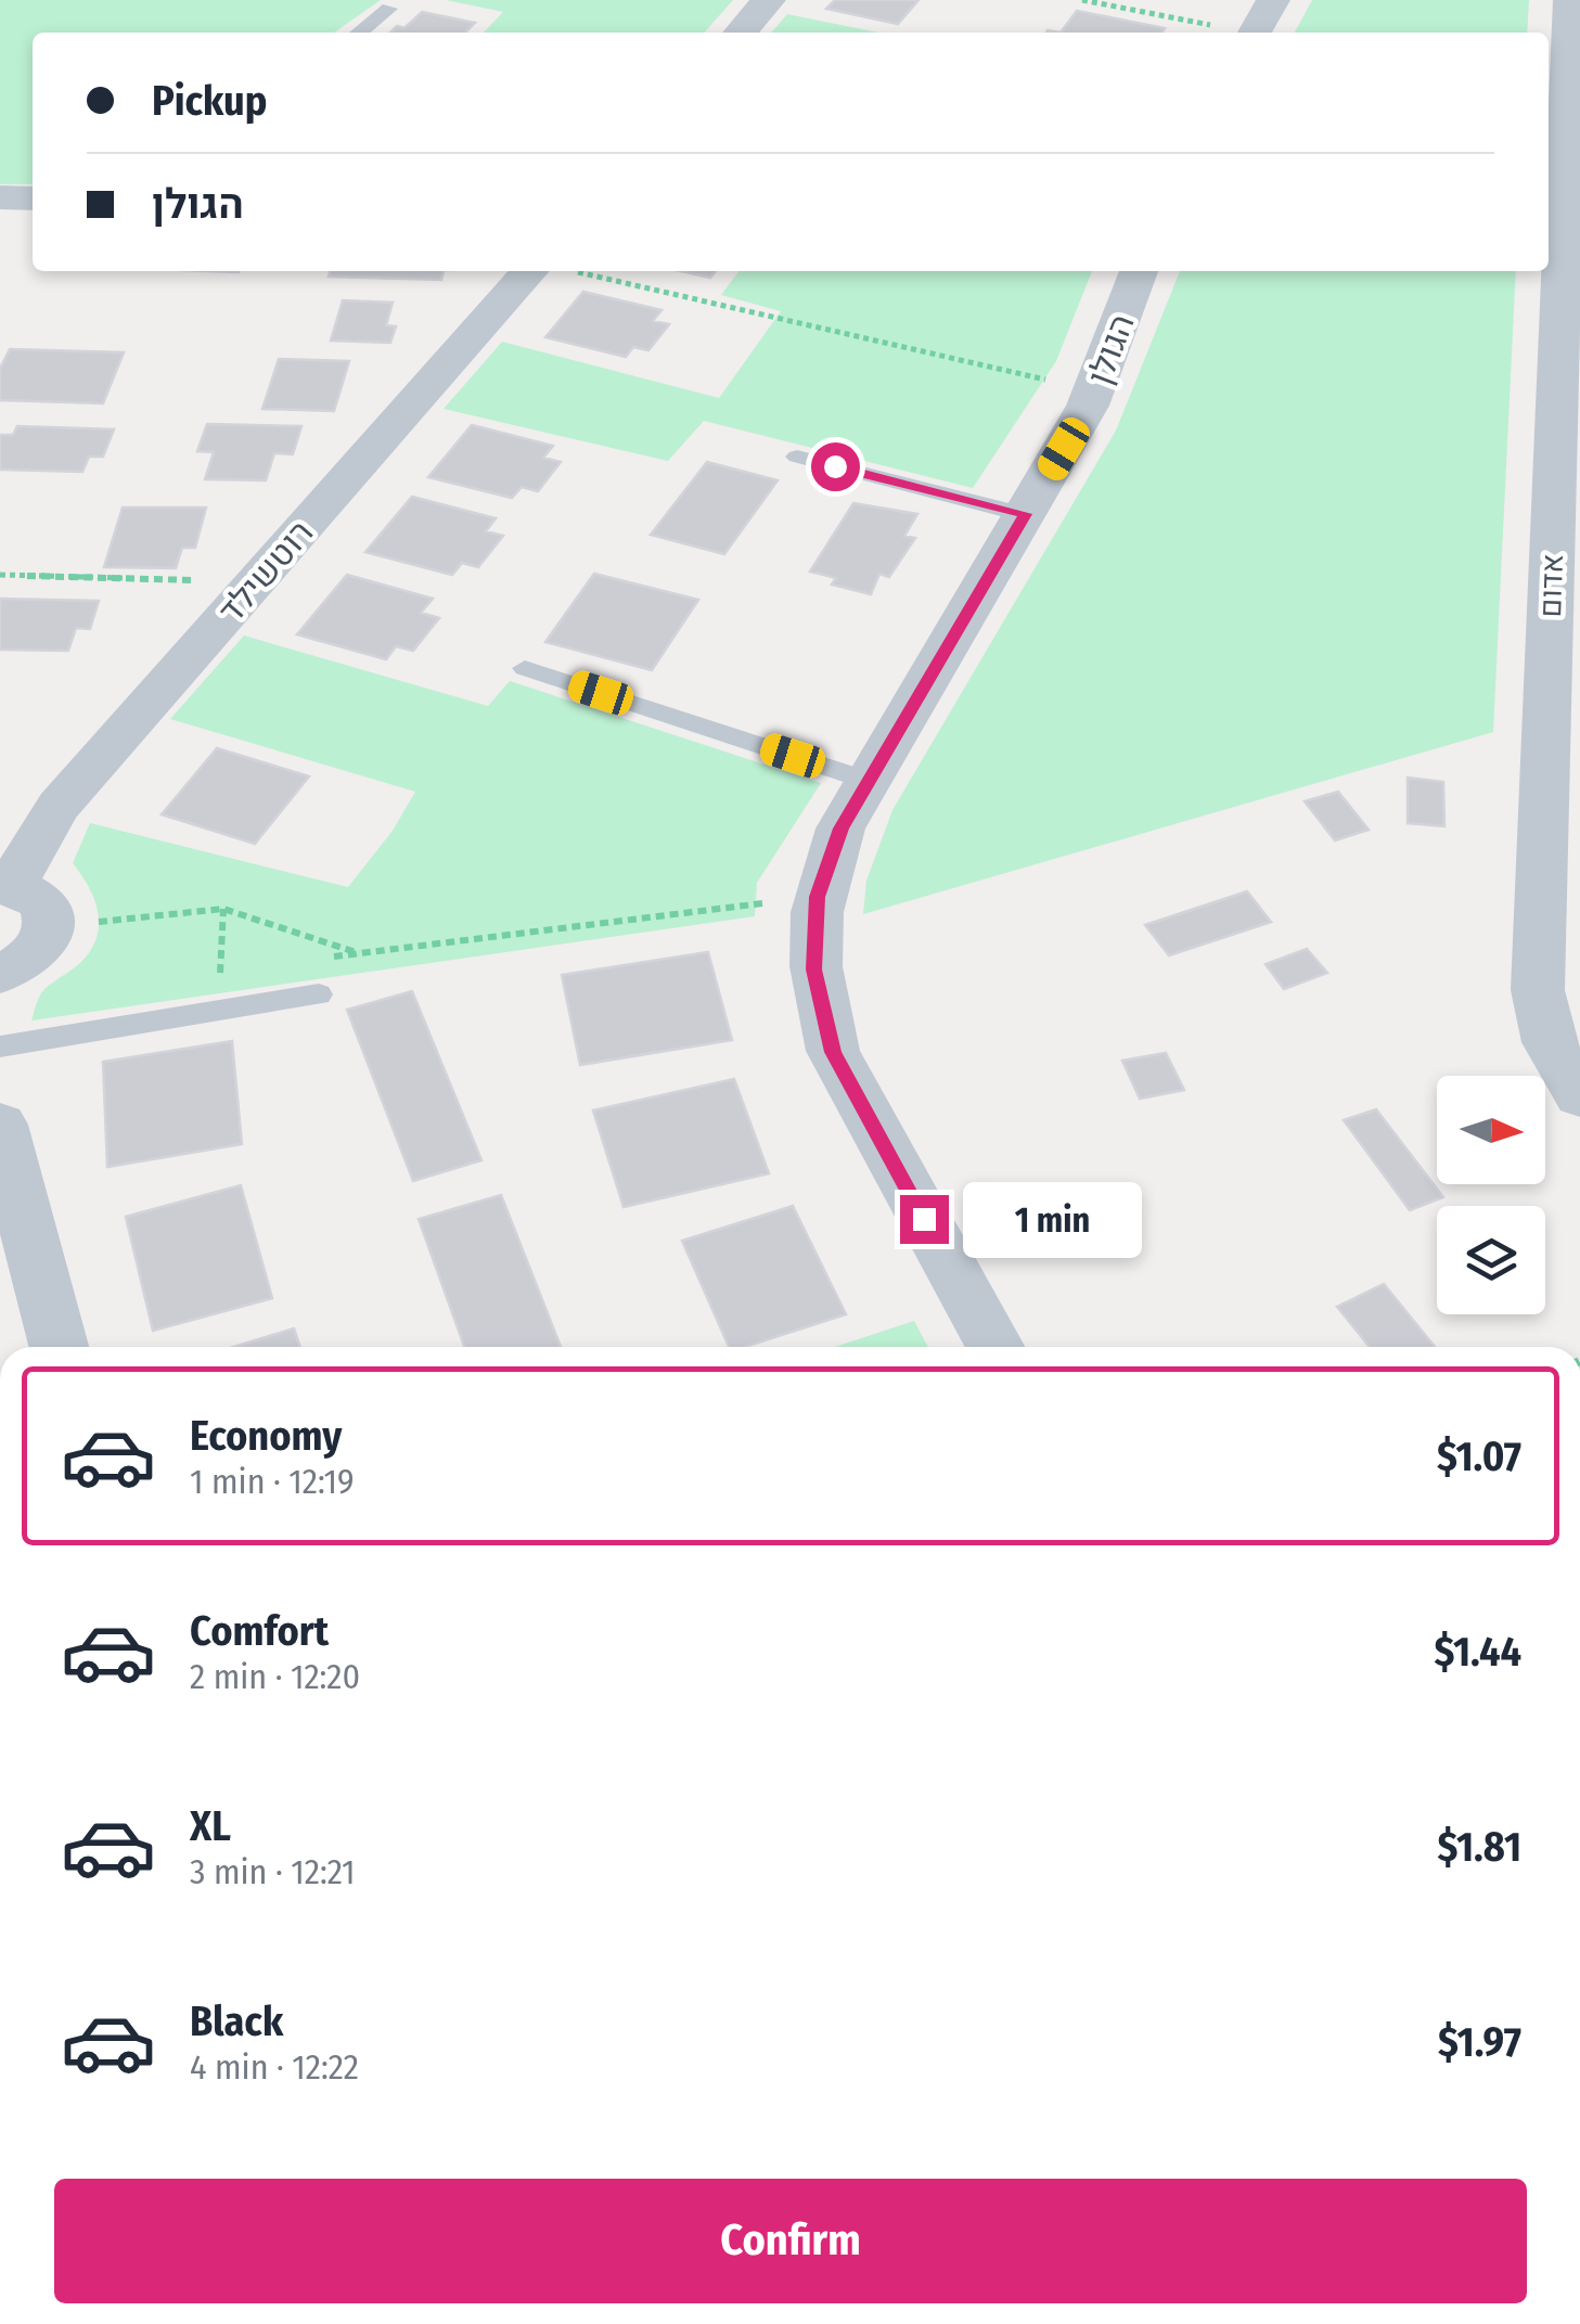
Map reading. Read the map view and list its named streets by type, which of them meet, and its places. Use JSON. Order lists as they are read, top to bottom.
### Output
{
  "streets": {
    "street": ["הגולן", "רוטשילד", "אדום"]
  },
  "north": "right",
  "page": {
    "banner": ["Pickup", "הגולן"],
    "bubble": "1 min",
    "list": [
      {
        "name": "Economy",
        "note": "1 min · 12:19",
        "value": "$1.07"
      },
      {
        "name": "Comfort",
        "note": "2 min · 12:20",
        "value": "$1.44"
      },
      {
        "name": "XL",
        "note": "3 min · 12:21",
        "value": "$1.81"
      },
      {
        "name": "Black",
        "note": "4 min · 12:22",
        "value": "$1.97"
      }
    ],
    "buttons": "Confirm"
  }
}
